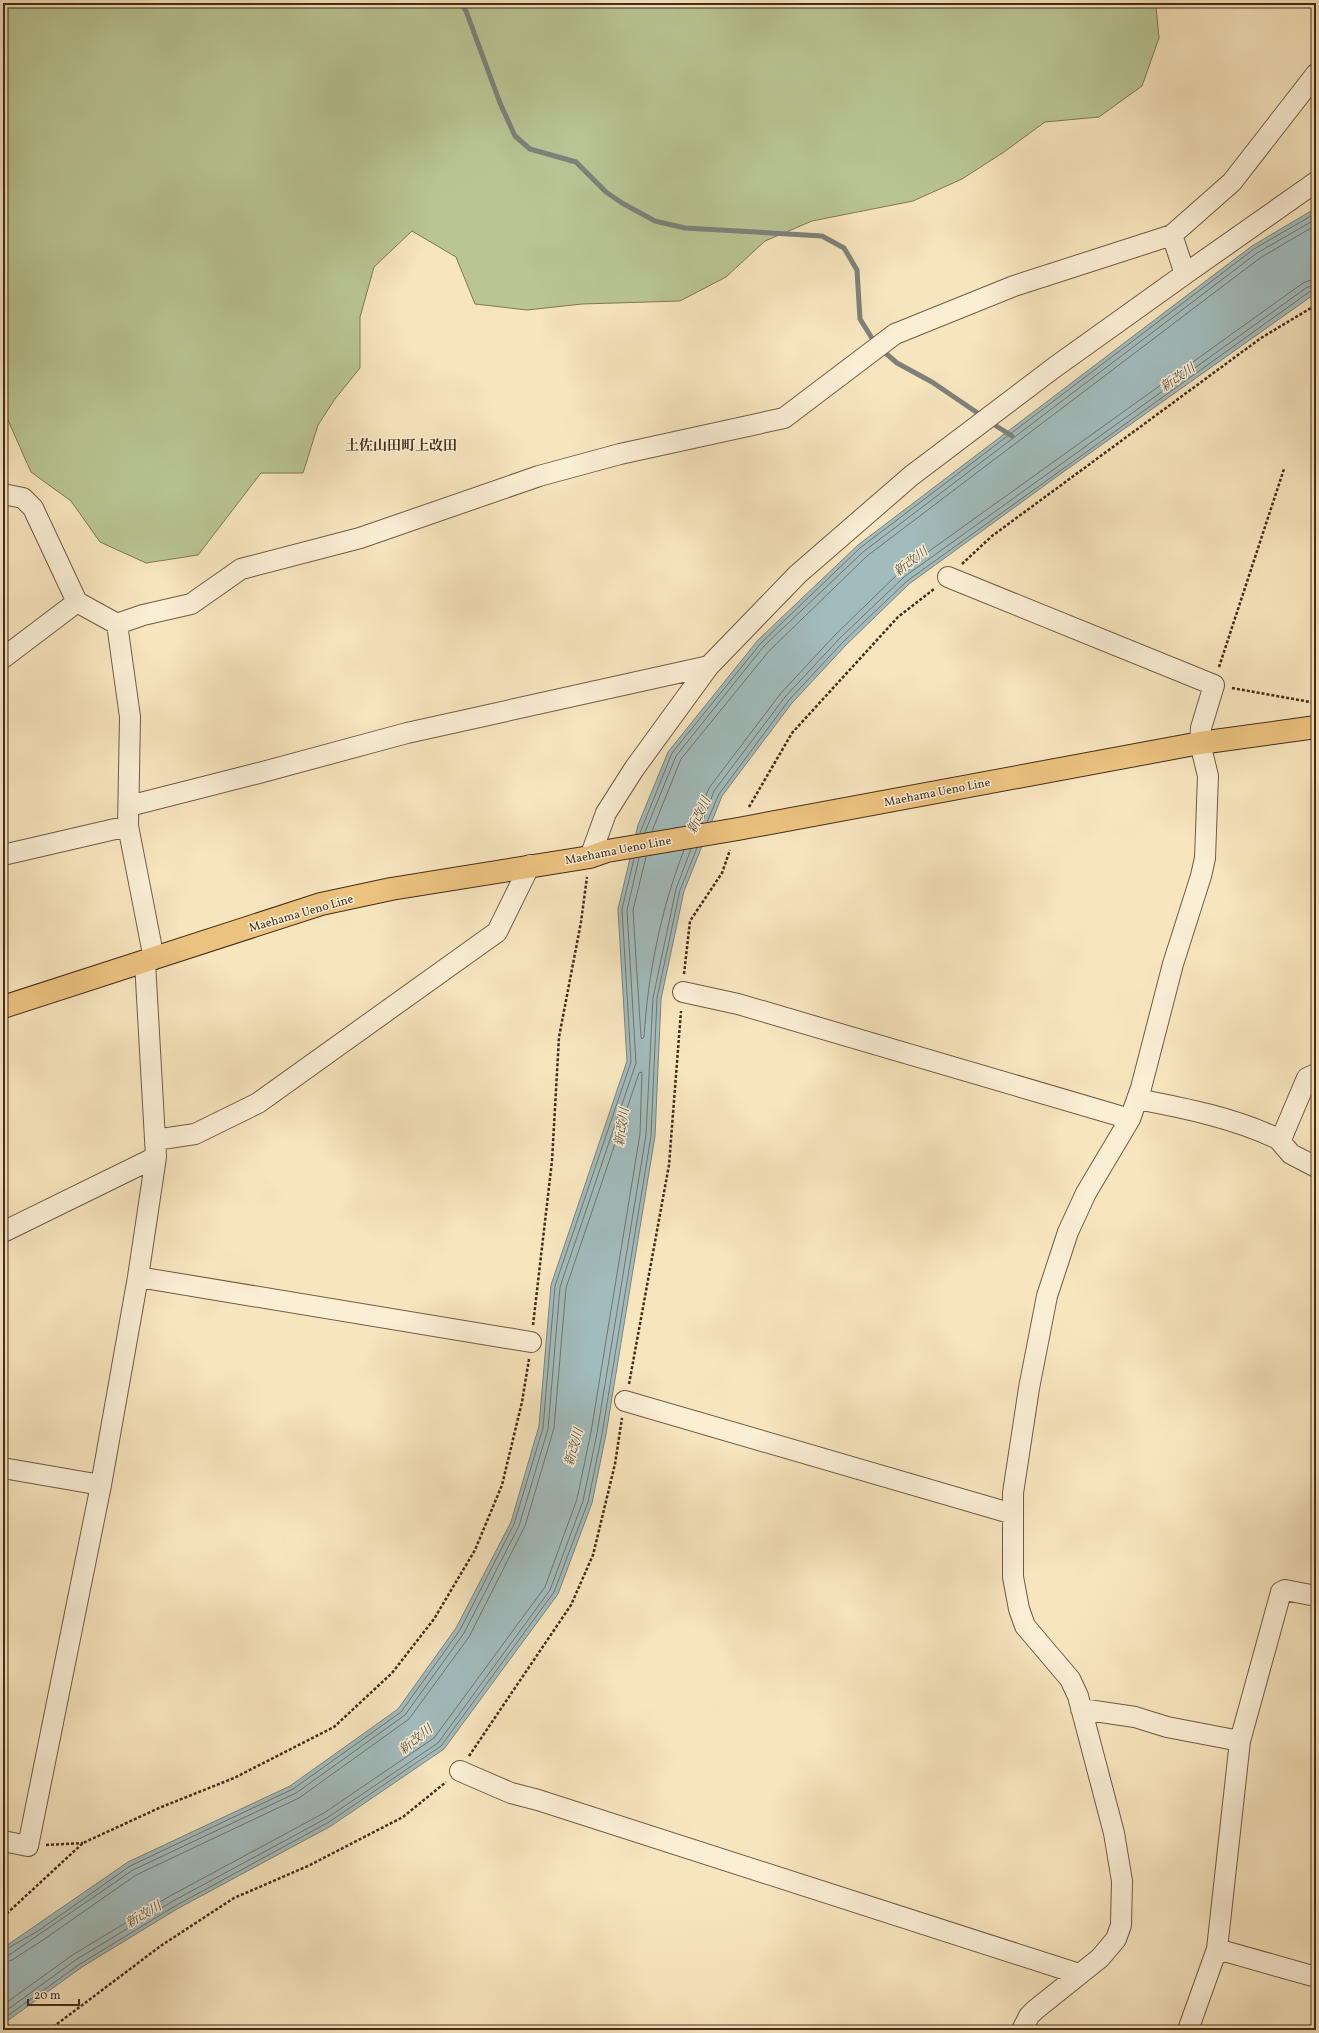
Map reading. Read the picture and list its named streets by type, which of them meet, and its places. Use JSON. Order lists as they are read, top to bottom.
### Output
{
  "streets": {
    "main road": ["Maehama Ueno Line"]
  },
  "districts": ["土佐山田町上改田"],
  "water": ["新改川"],
  "scale_bar": "20 m"
}
